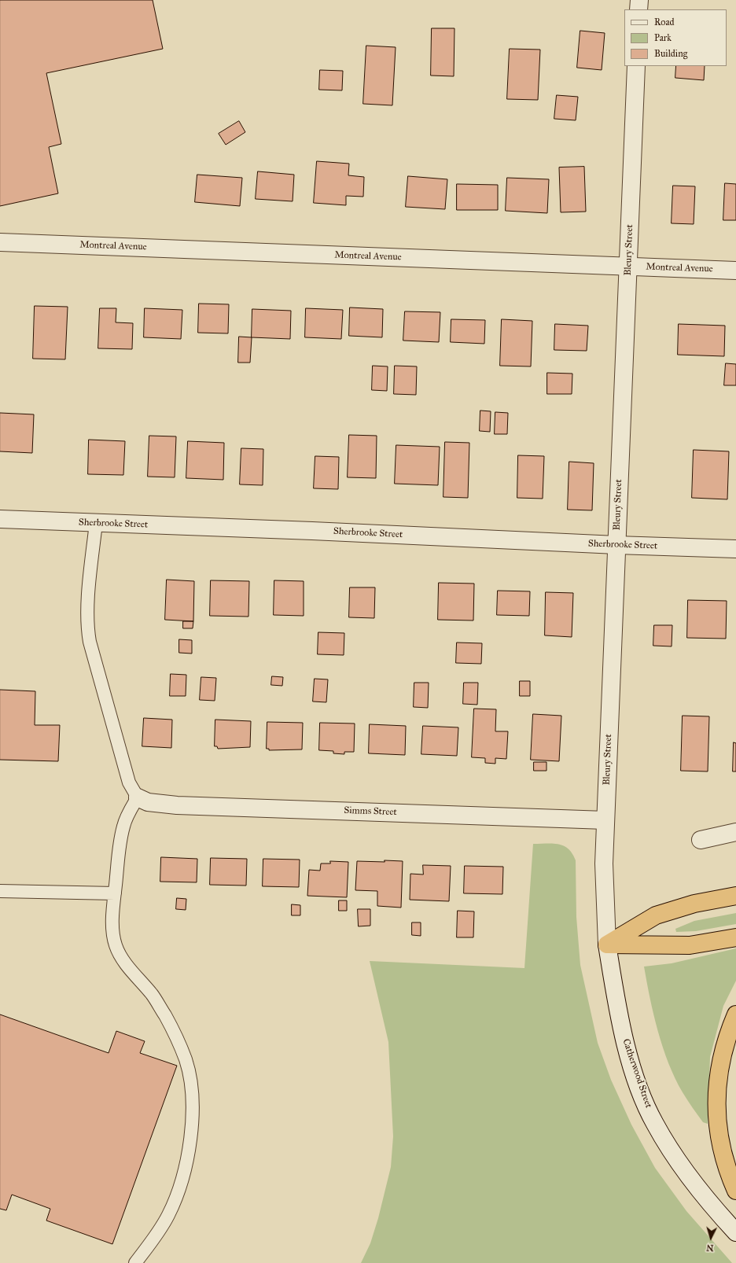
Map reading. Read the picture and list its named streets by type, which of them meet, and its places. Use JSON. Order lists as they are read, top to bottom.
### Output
{
  "streets": {
    "street": [
      "Montreal Avenue",
      "Bleury Street",
      "Sherbrooke Street",
      "Simms Street",
      "Catherwood Street"
    ]
  },
  "crossings": [
    ["Montreal Avenue", "Bleury Street"],
    ["Bleury Street", "Sherbrooke Street"],
    ["Bleury Street", "Simms Street"],
    ["Bleury Street", "Catherwood Street"]
  ],
  "legend": ["Road", "Park", "Building"],
  "north": "bottom"
}
